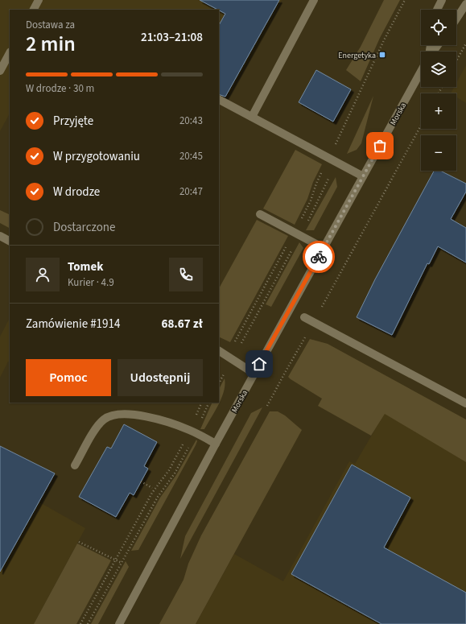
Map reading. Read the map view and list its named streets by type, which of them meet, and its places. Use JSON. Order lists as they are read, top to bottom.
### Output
{
  "streets": {
    "street": ["Morska"]
  },
  "places": {
    "transit": ["Energetyka"]
  },
  "page": {
    "map_buttons": ["+", "−"],
    "heading": ["2 min", "Dostawa za", "21:03–21:08"],
    "panel": [
      "Tomek",
      "Kurier · 4.9",
      "Zamówienie #1914",
      "68.67 zł"
    ],
    "bar": "W drodze · 30 m",
    "list": [
      ["Przyjęte", "20:43"],
      ["W przygotowaniu", "20:45"],
      ["W drodze", "20:47"],
      "Dostarczone"
    ],
    "buttons": ["Pomoc", "Udostępnij"]
  }
}
